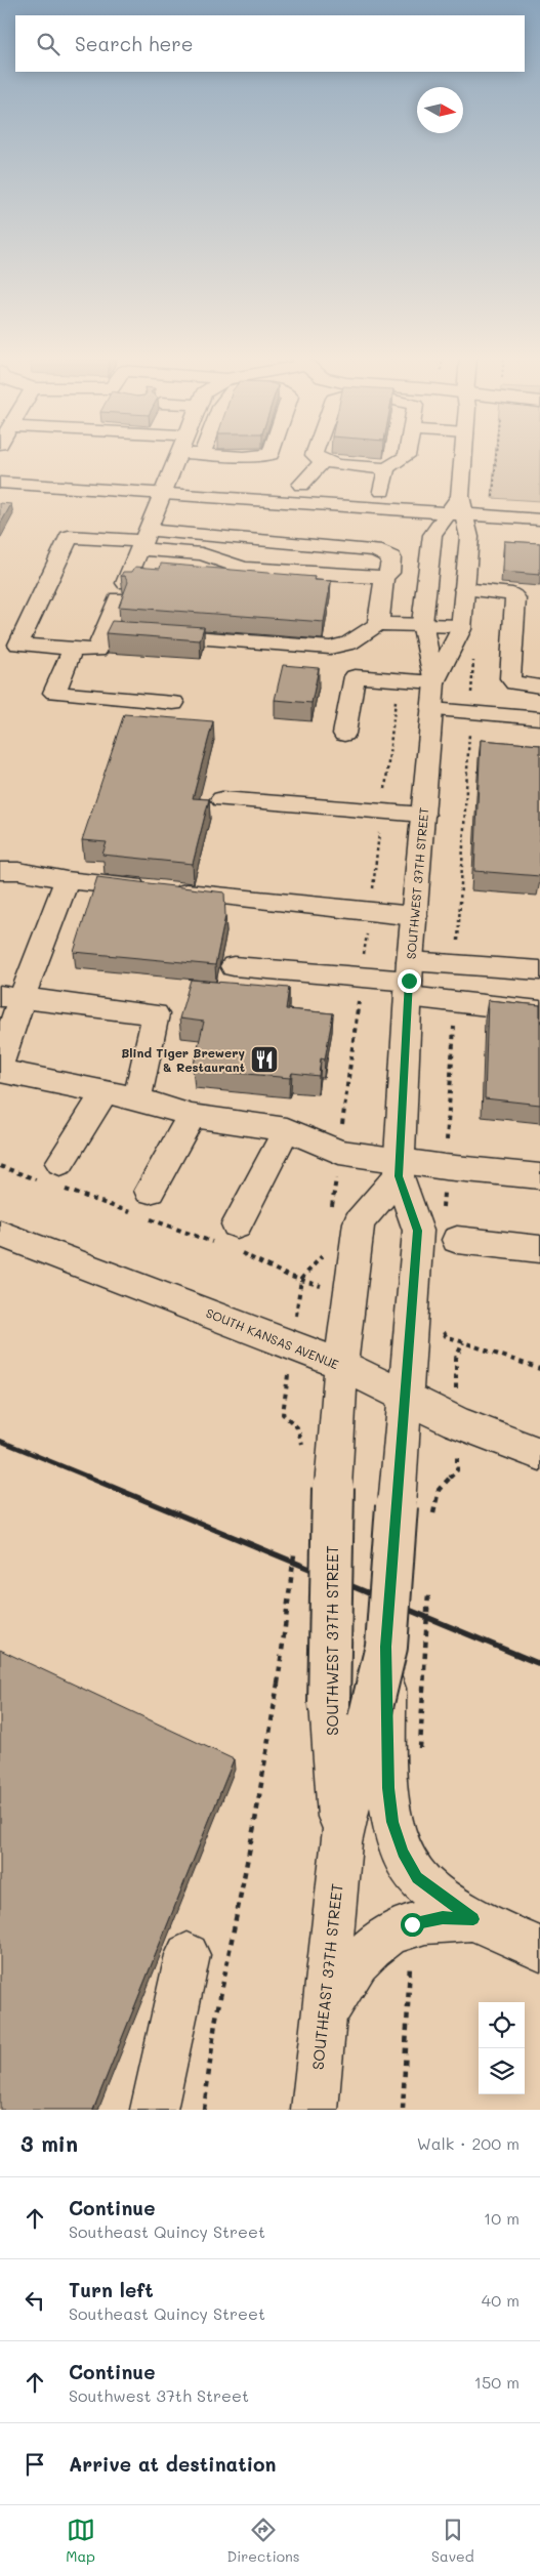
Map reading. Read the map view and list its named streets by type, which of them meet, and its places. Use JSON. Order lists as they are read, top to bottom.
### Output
{
  "streets": {
    "main road": ["SOUTHWEST 37TH STREET", "SOUTH KANSAS AVENUE", "SOUTHEAST 37TH STREET"]
  },
  "crossings": [
    ["SOUTHWEST 37TH STREET", "SOUTH KANSAS AVENUE"],
    ["SOUTHWEST 37TH STREET", "SOUTHEAST 37TH STREET"]
  ],
  "places": {
    "restaurant": ["Blind Tiger Brewery & Restaurant"]
  },
  "north": "right",
  "page": {
    "search": "Search here",
    "heading": ["3 min", "Walk · 200 m"],
    "list": [
      ["Continue", "Southeast Quincy Street", "10 m"],
      ["Turn left", "Southeast Quincy Street", "40 m"],
      ["Continue", "Southwest 37th Street", "150 m"],
      "Arrive at destination"
    ],
    "nav": ["Map", "Directions", "Saved"]
  }
}
